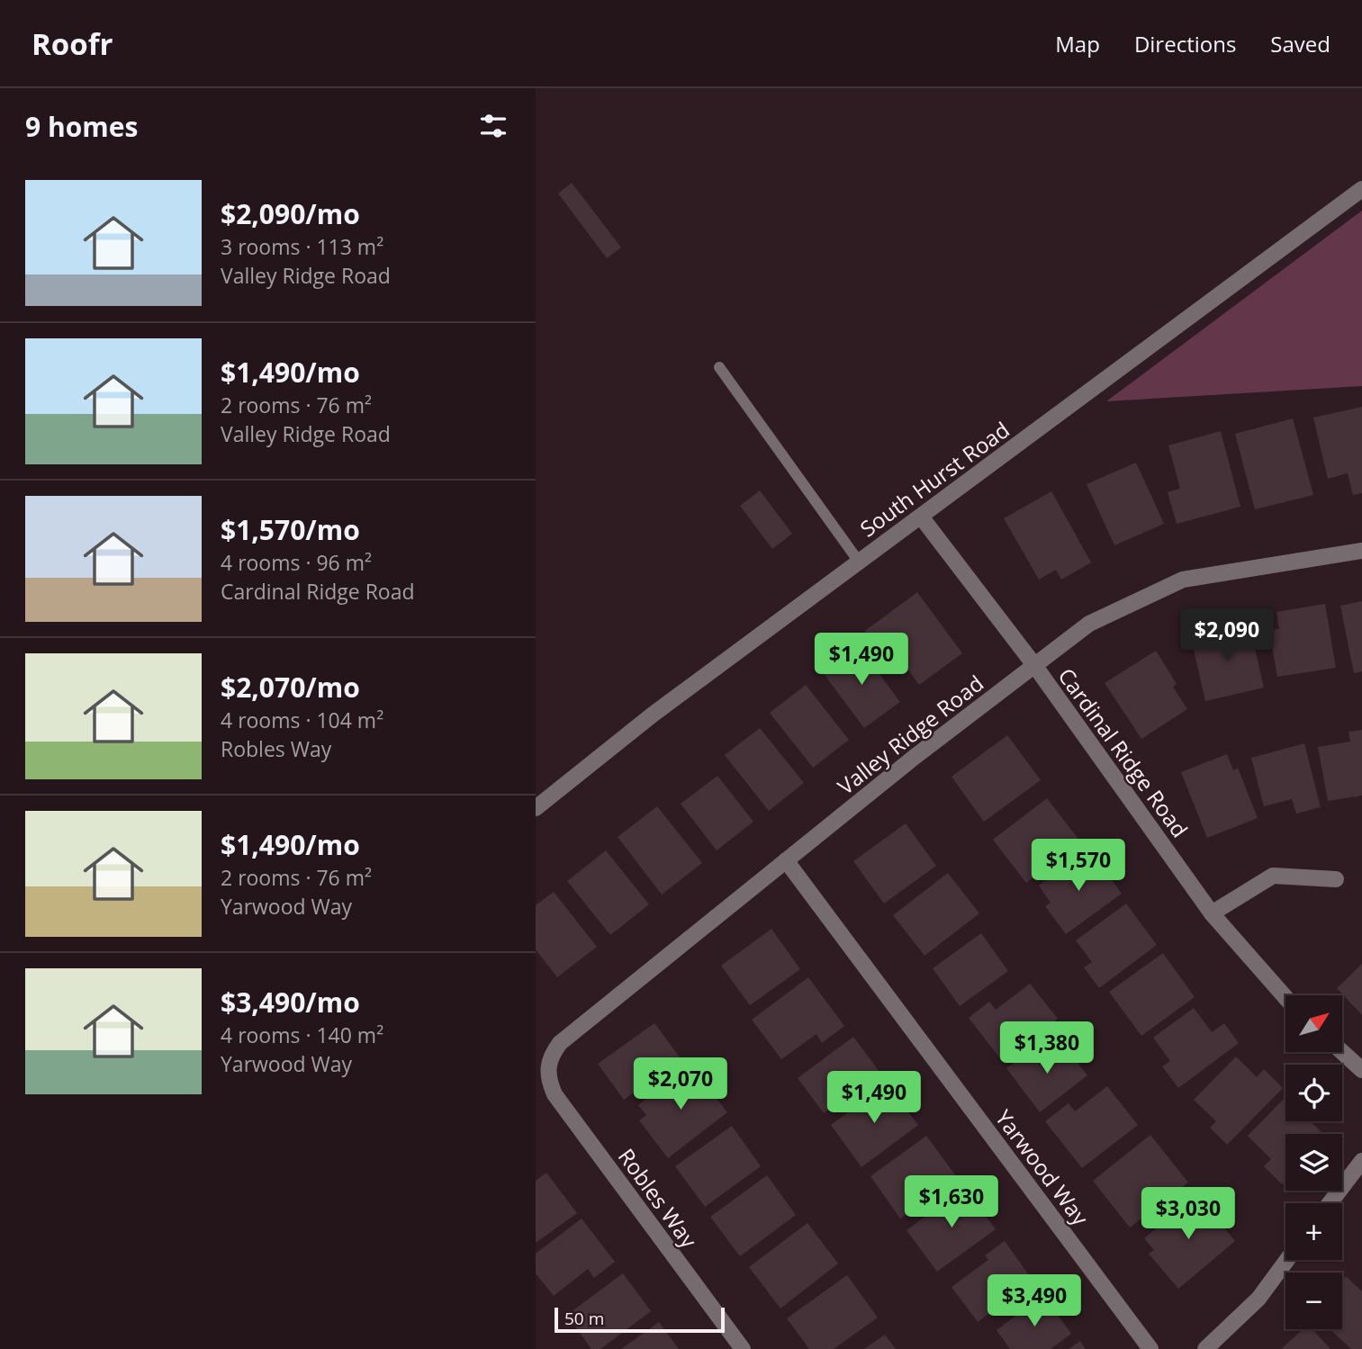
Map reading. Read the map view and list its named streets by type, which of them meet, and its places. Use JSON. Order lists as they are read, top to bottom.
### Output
{
  "streets": {
    "street": [
      "South Hurst Road",
      "Valley Ridge Road",
      "Cardinal Ridge Road",
      "Yarwood Way",
      "Robles Way"
    ]
  },
  "crossings": [
    ["South Hurst Road", "Cardinal Ridge Road"],
    ["Valley Ridge Road", "Cardinal Ridge Road"],
    ["Valley Ridge Road", "Yarwood Way"],
    ["Valley Ridge Road", "Robles Way"]
  ],
  "scale_bar": "50 m",
  "north": "top right",
  "page": {
    "header": "Roofr",
    "nav": ["Map", "Directions", "Saved"],
    "heading": "9 homes",
    "list": [
      {
        "name": "$2,090/mo",
        "note": "3 rooms · 113 m² · Valley Ridge Road"
      },
      {
        "name": "$1,490/mo",
        "note": "2 rooms · 76 m² · Valley Ridge Road"
      },
      {
        "name": "$1,570/mo",
        "note": "4 rooms · 96 m² · Cardinal Ridge Road"
      },
      {
        "name": "$2,070/mo",
        "note": "4 rooms · 104 m² · Robles Way"
      },
      {
        "name": "$1,490/mo",
        "note": "2 rooms · 76 m² · Yarwood Way"
      },
      {
        "name": "$3,490/mo",
        "note": "4 rooms · 140 m² · Yarwood Way"
      }
    ],
    "price": [
      "$2,090",
      "$1,490",
      "$1,570",
      "$1,380",
      "$2,070",
      "$1,490",
      "$1,630",
      "$3,030",
      "$3,490"
    ],
    "map_buttons": ["+", "−"],
    "scale": "50 m"
  }
}
